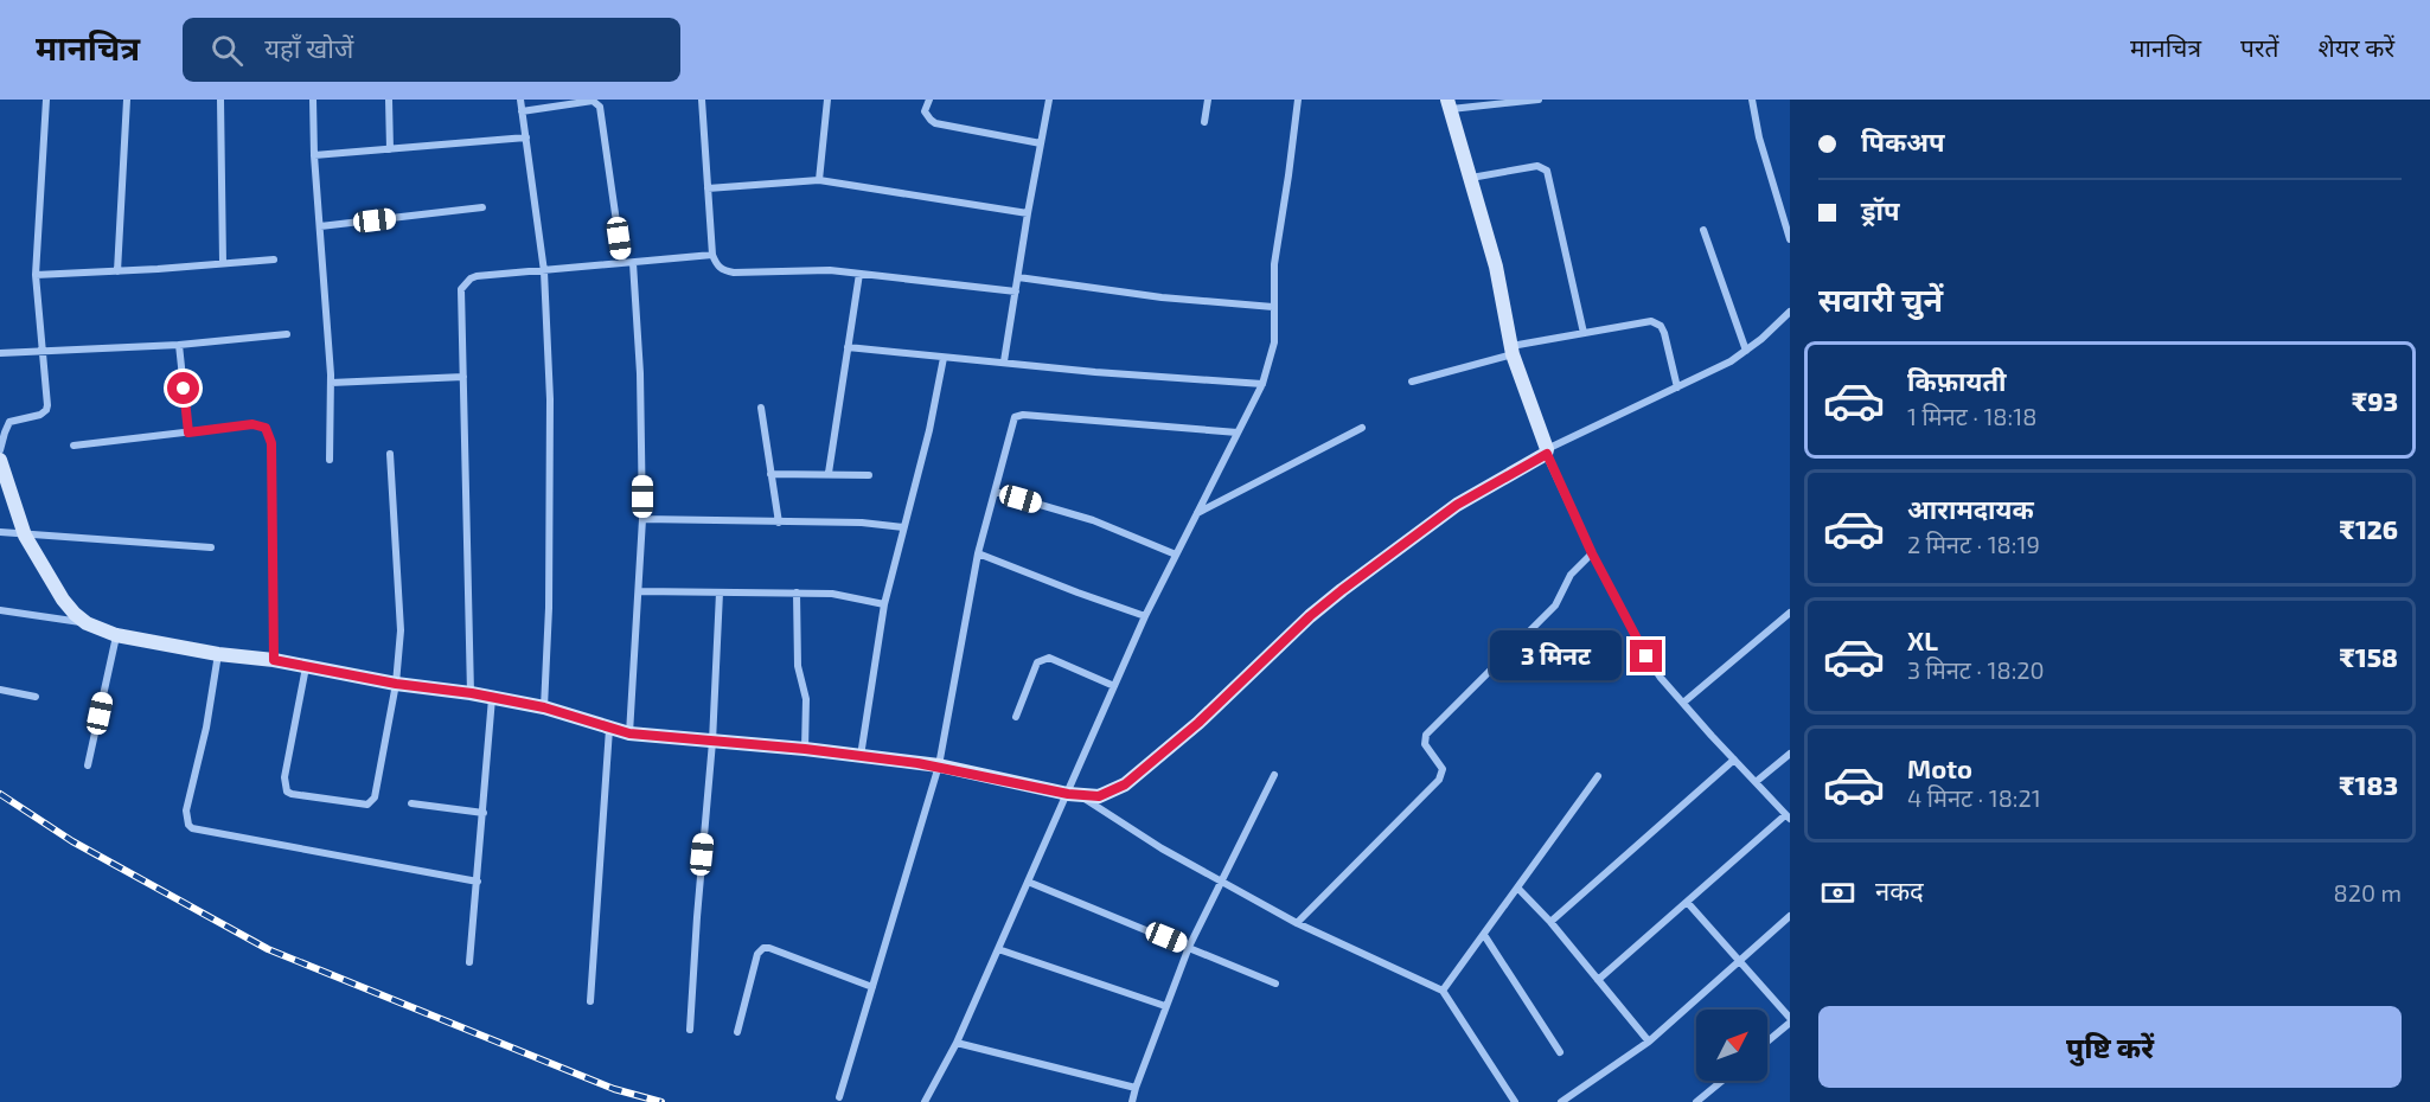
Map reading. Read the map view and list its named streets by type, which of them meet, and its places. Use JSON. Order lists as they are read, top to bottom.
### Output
{
  "north": "top right",
  "page": {
    "header": "मानचित्र",
    "search": "यहाँ खोजें",
    "nav": ["मानचित्र", "परतें", "शेयर करें"],
    "banner": ["पिकअप", "ड्रॉप"],
    "heading": "सवारी चुनें",
    "list": [
      {
        "name": "किफ़ायती",
        "note": "1 मिनट · 18:18",
        "value": "₹93"
      },
      {
        "name": "आरामदायक",
        "note": "2 मिनट · 18:19",
        "value": "₹126"
      },
      {
        "name": "XL",
        "note": "3 मिनट · 18:20",
        "value": "₹158"
      },
      {
        "name": "Moto",
        "note": "4 मिनट · 18:21",
        "value": "₹183"
      }
    ],
    "bubble": "3 मिनट",
    "pay": ["नकद", "820 m"],
    "buttons": "पुष्टि करें"
  }
}
